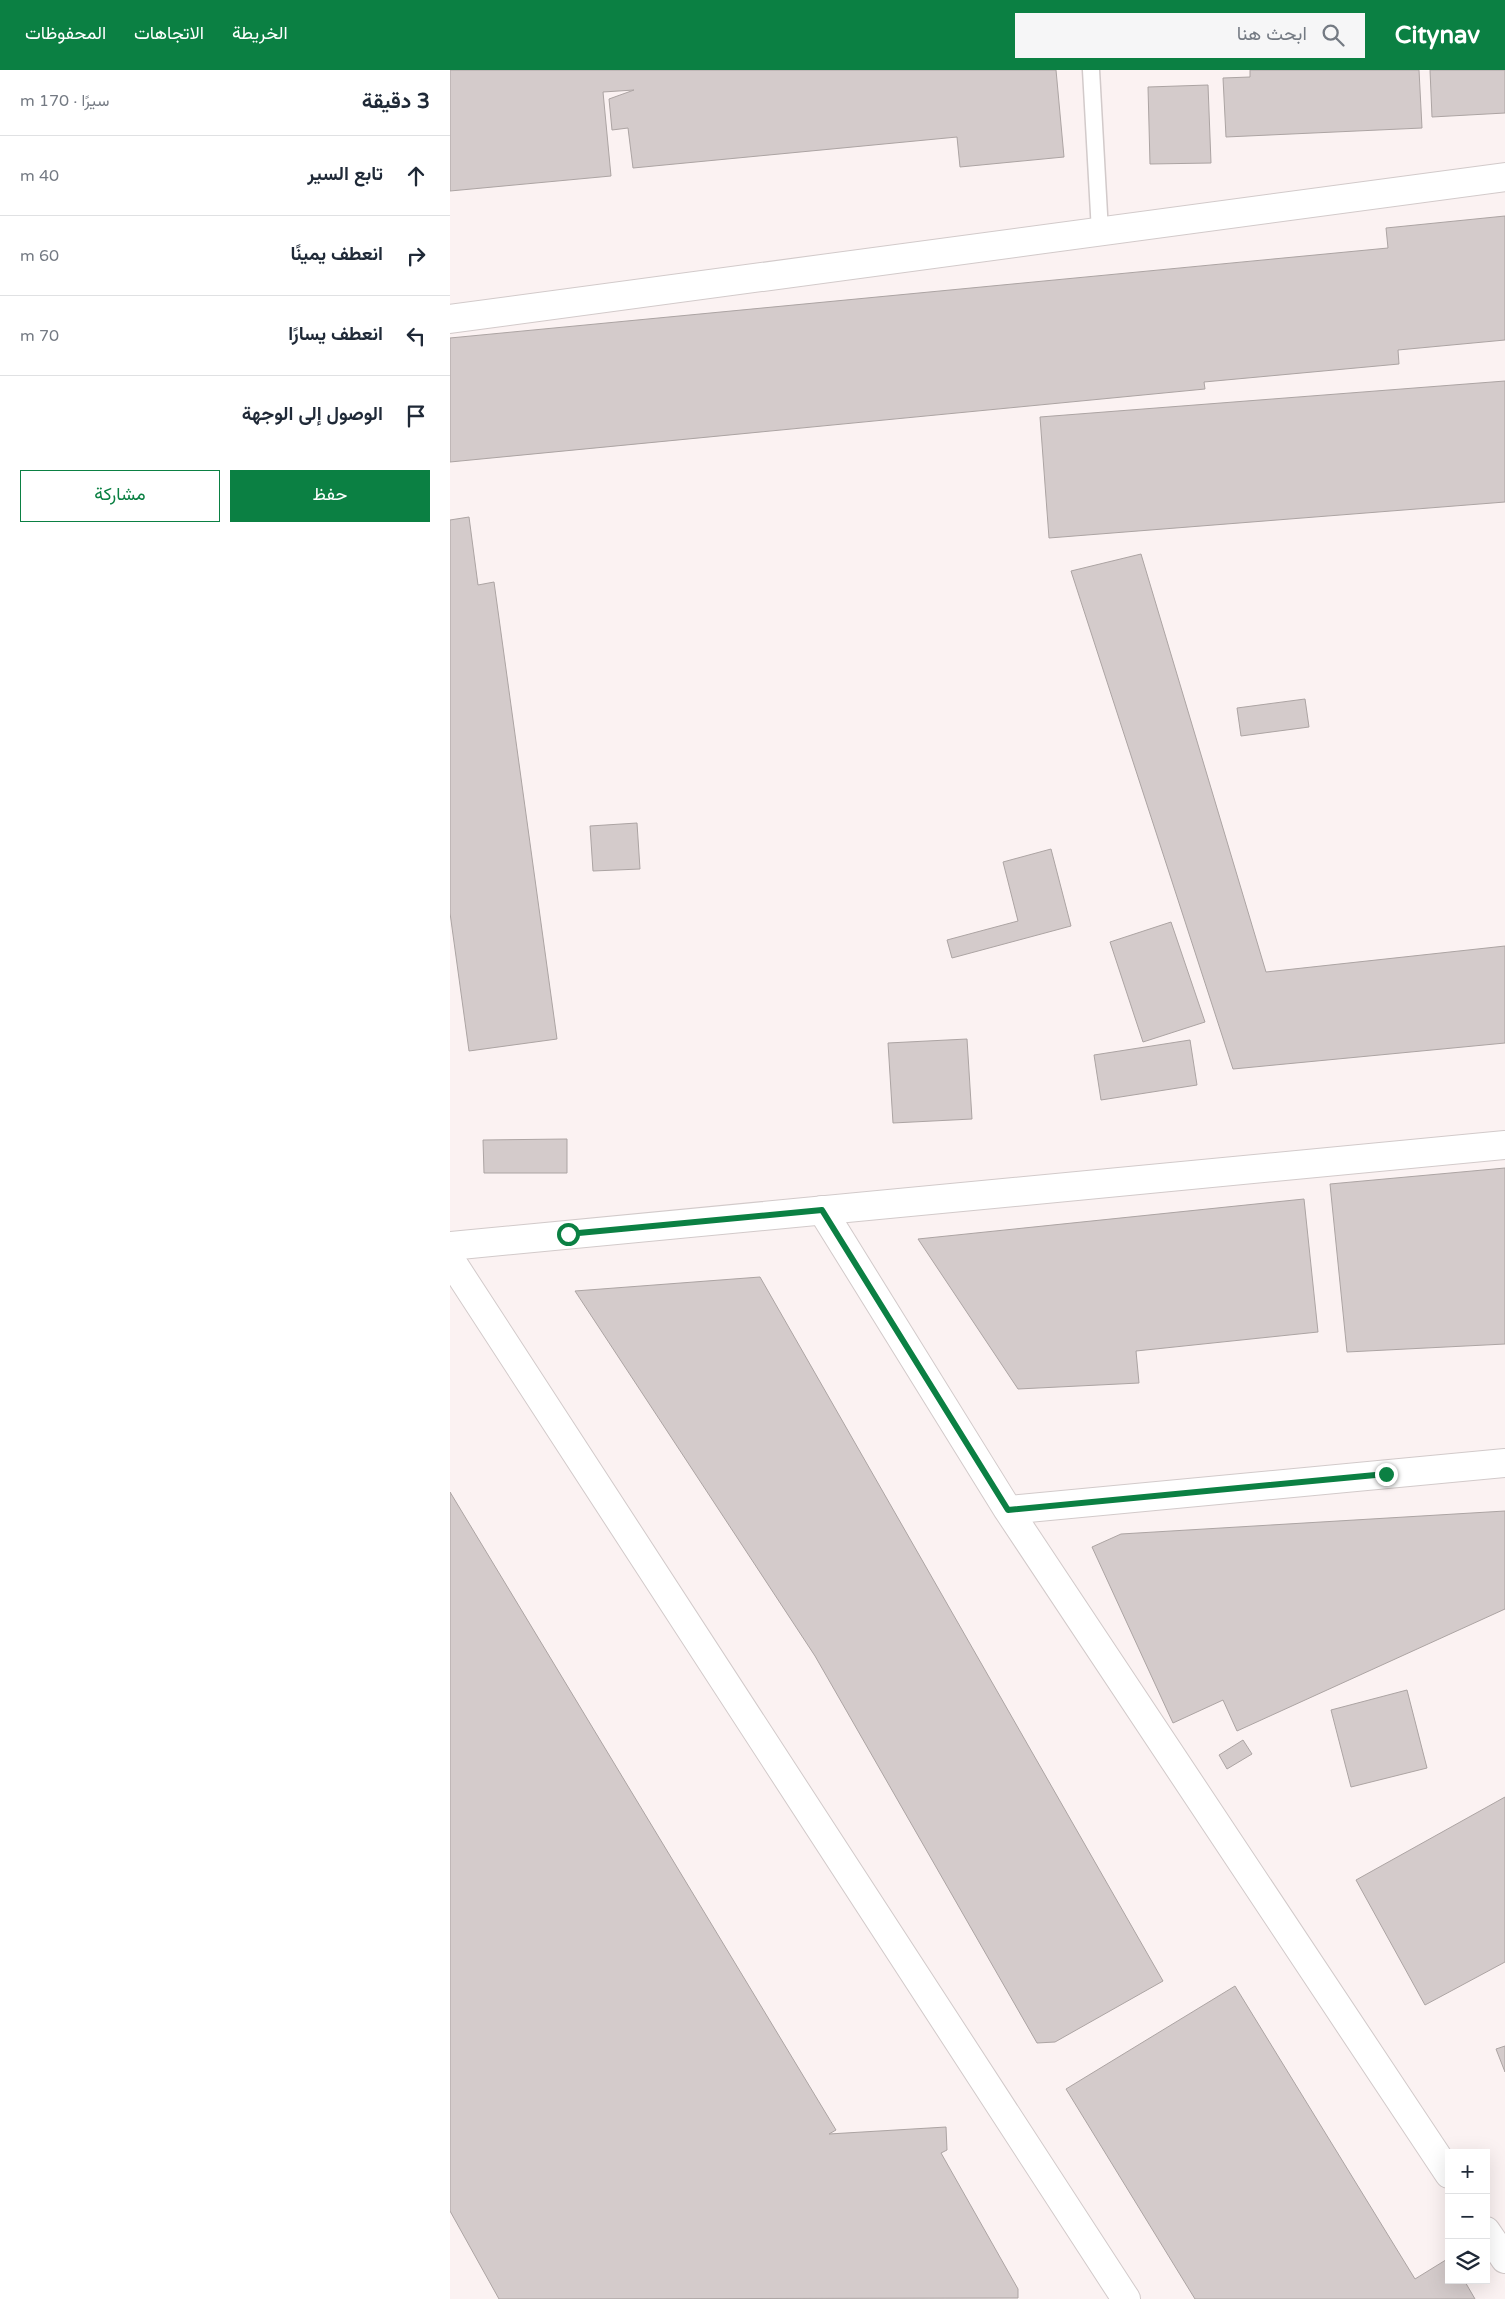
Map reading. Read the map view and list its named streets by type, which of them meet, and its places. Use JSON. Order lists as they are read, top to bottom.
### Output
{
  "page": {
    "header": "Citynav",
    "search": "ابحث هنا",
    "nav": ["الخريطة", "الاتجاهات", "المحفوظات"],
    "heading": ["3 دقيقة", "سيرًا · 170 m"],
    "list": [
      ["تابع السير", "40 m"],
      ["انعطف يمينًا", "60 m"],
      ["انعطف يسارًا", "70 m"],
      "الوصول إلى الوجهة"
    ],
    "buttons": ["حفظ", "مشاركة"],
    "map_buttons": ["+", "−"]
  }
}
